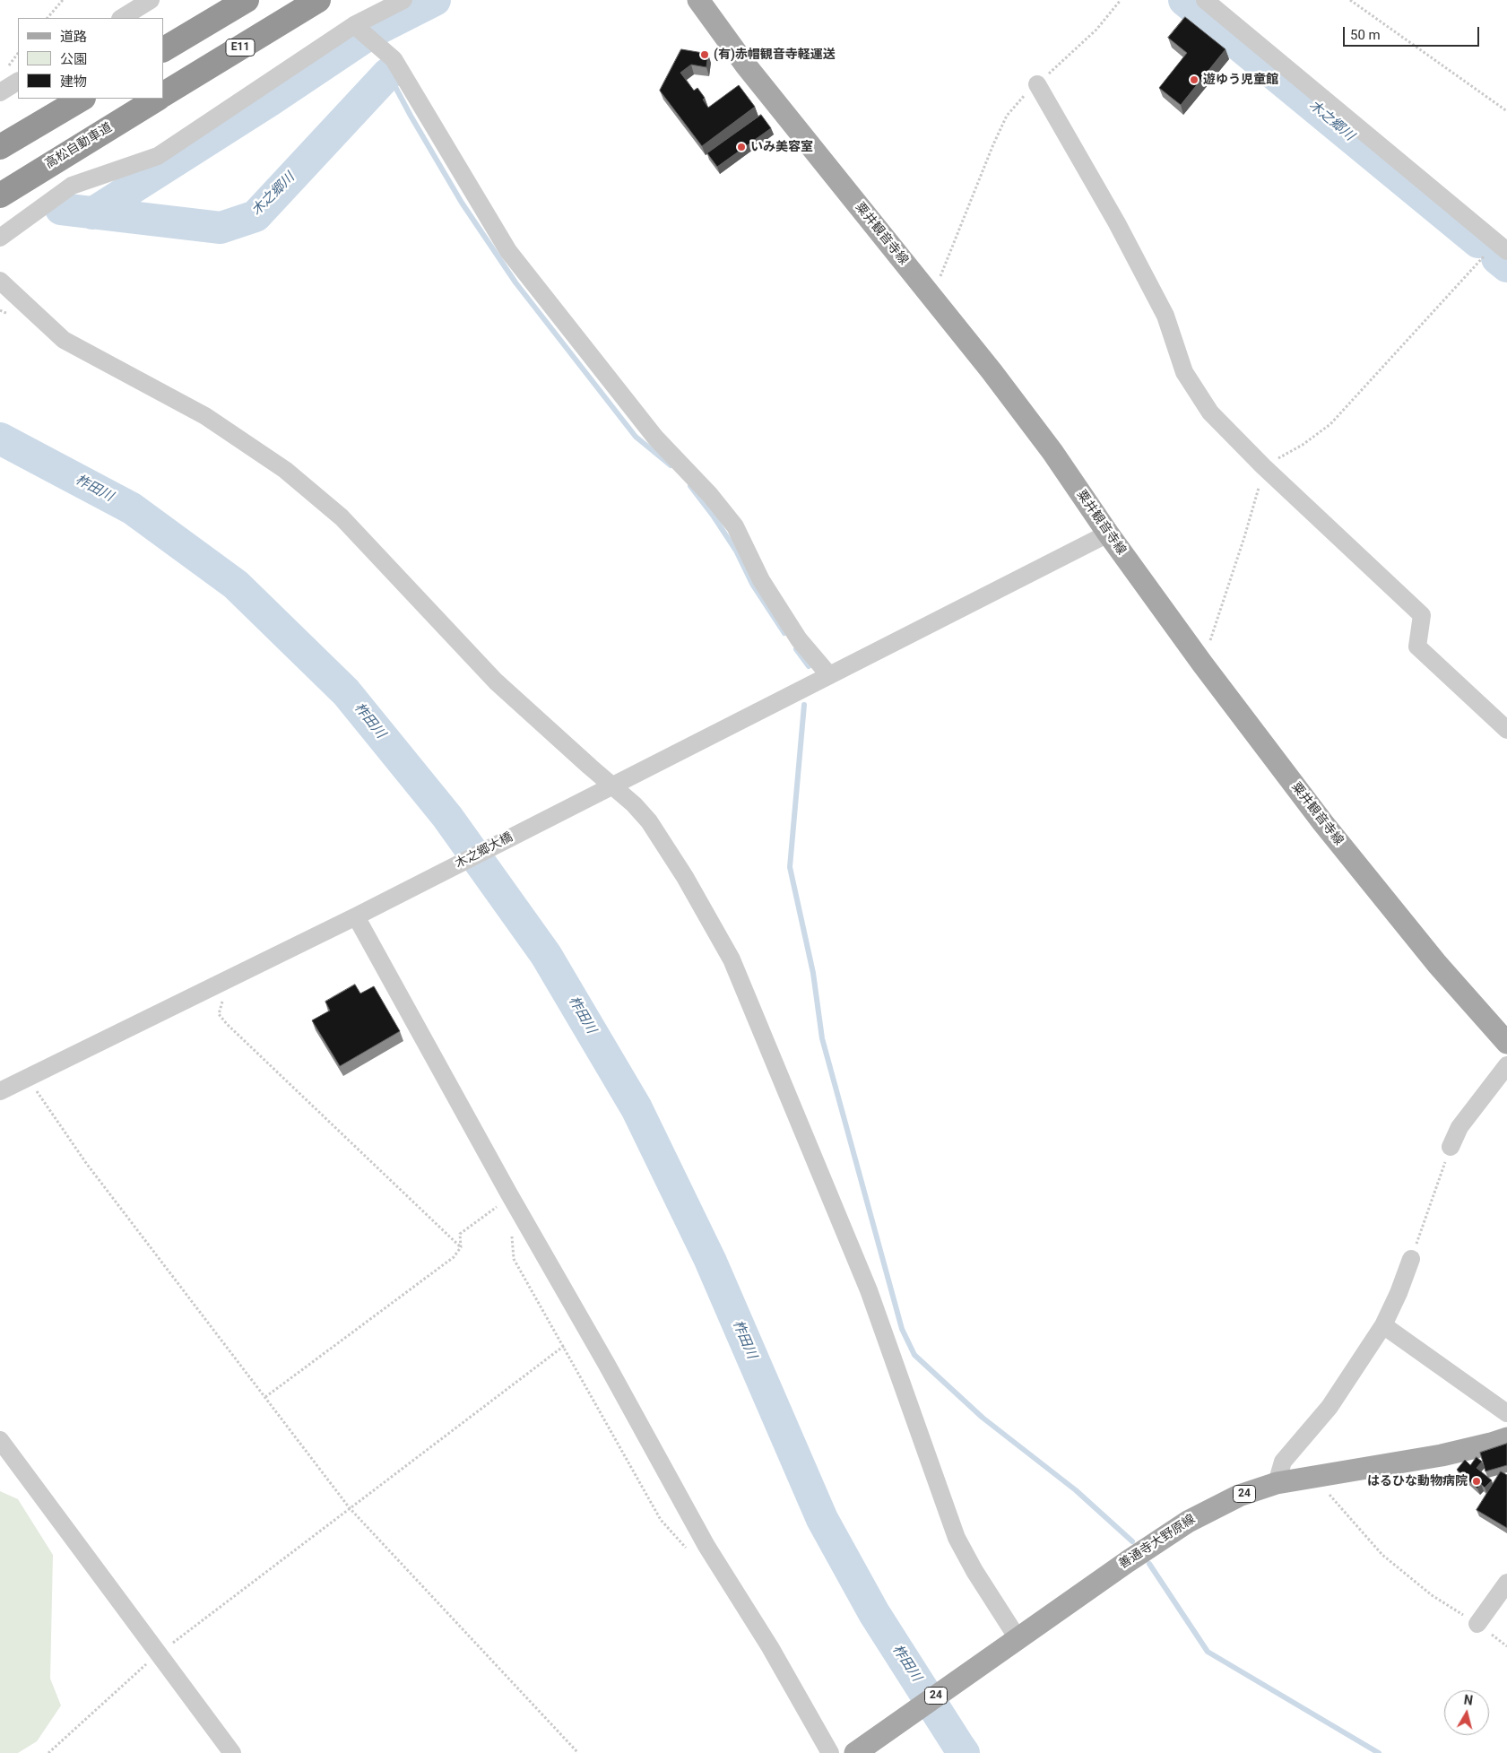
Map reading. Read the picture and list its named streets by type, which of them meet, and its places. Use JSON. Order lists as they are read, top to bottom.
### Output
{
  "streets": {
    "highway": ["E11", "高松自動車道"],
    "main road": ["粟井観音寺線", "24", "善通寺大野原線"],
    "street": ["木之郷大橋"]
  },
  "crossings": [
    ["粟井観音寺線", "木之郷大橋"]
  ],
  "water": ["木之郷川", "柞田川"],
  "places": [
    "(有)赤帽観音寺軽運送",
    "遊ゆう児童館",
    "いみ美容室",
    "はるひな動物病院"
  ],
  "legend": ["道路", "公園", "建物"],
  "scale_bar": "50 m",
  "north": "top"
}
